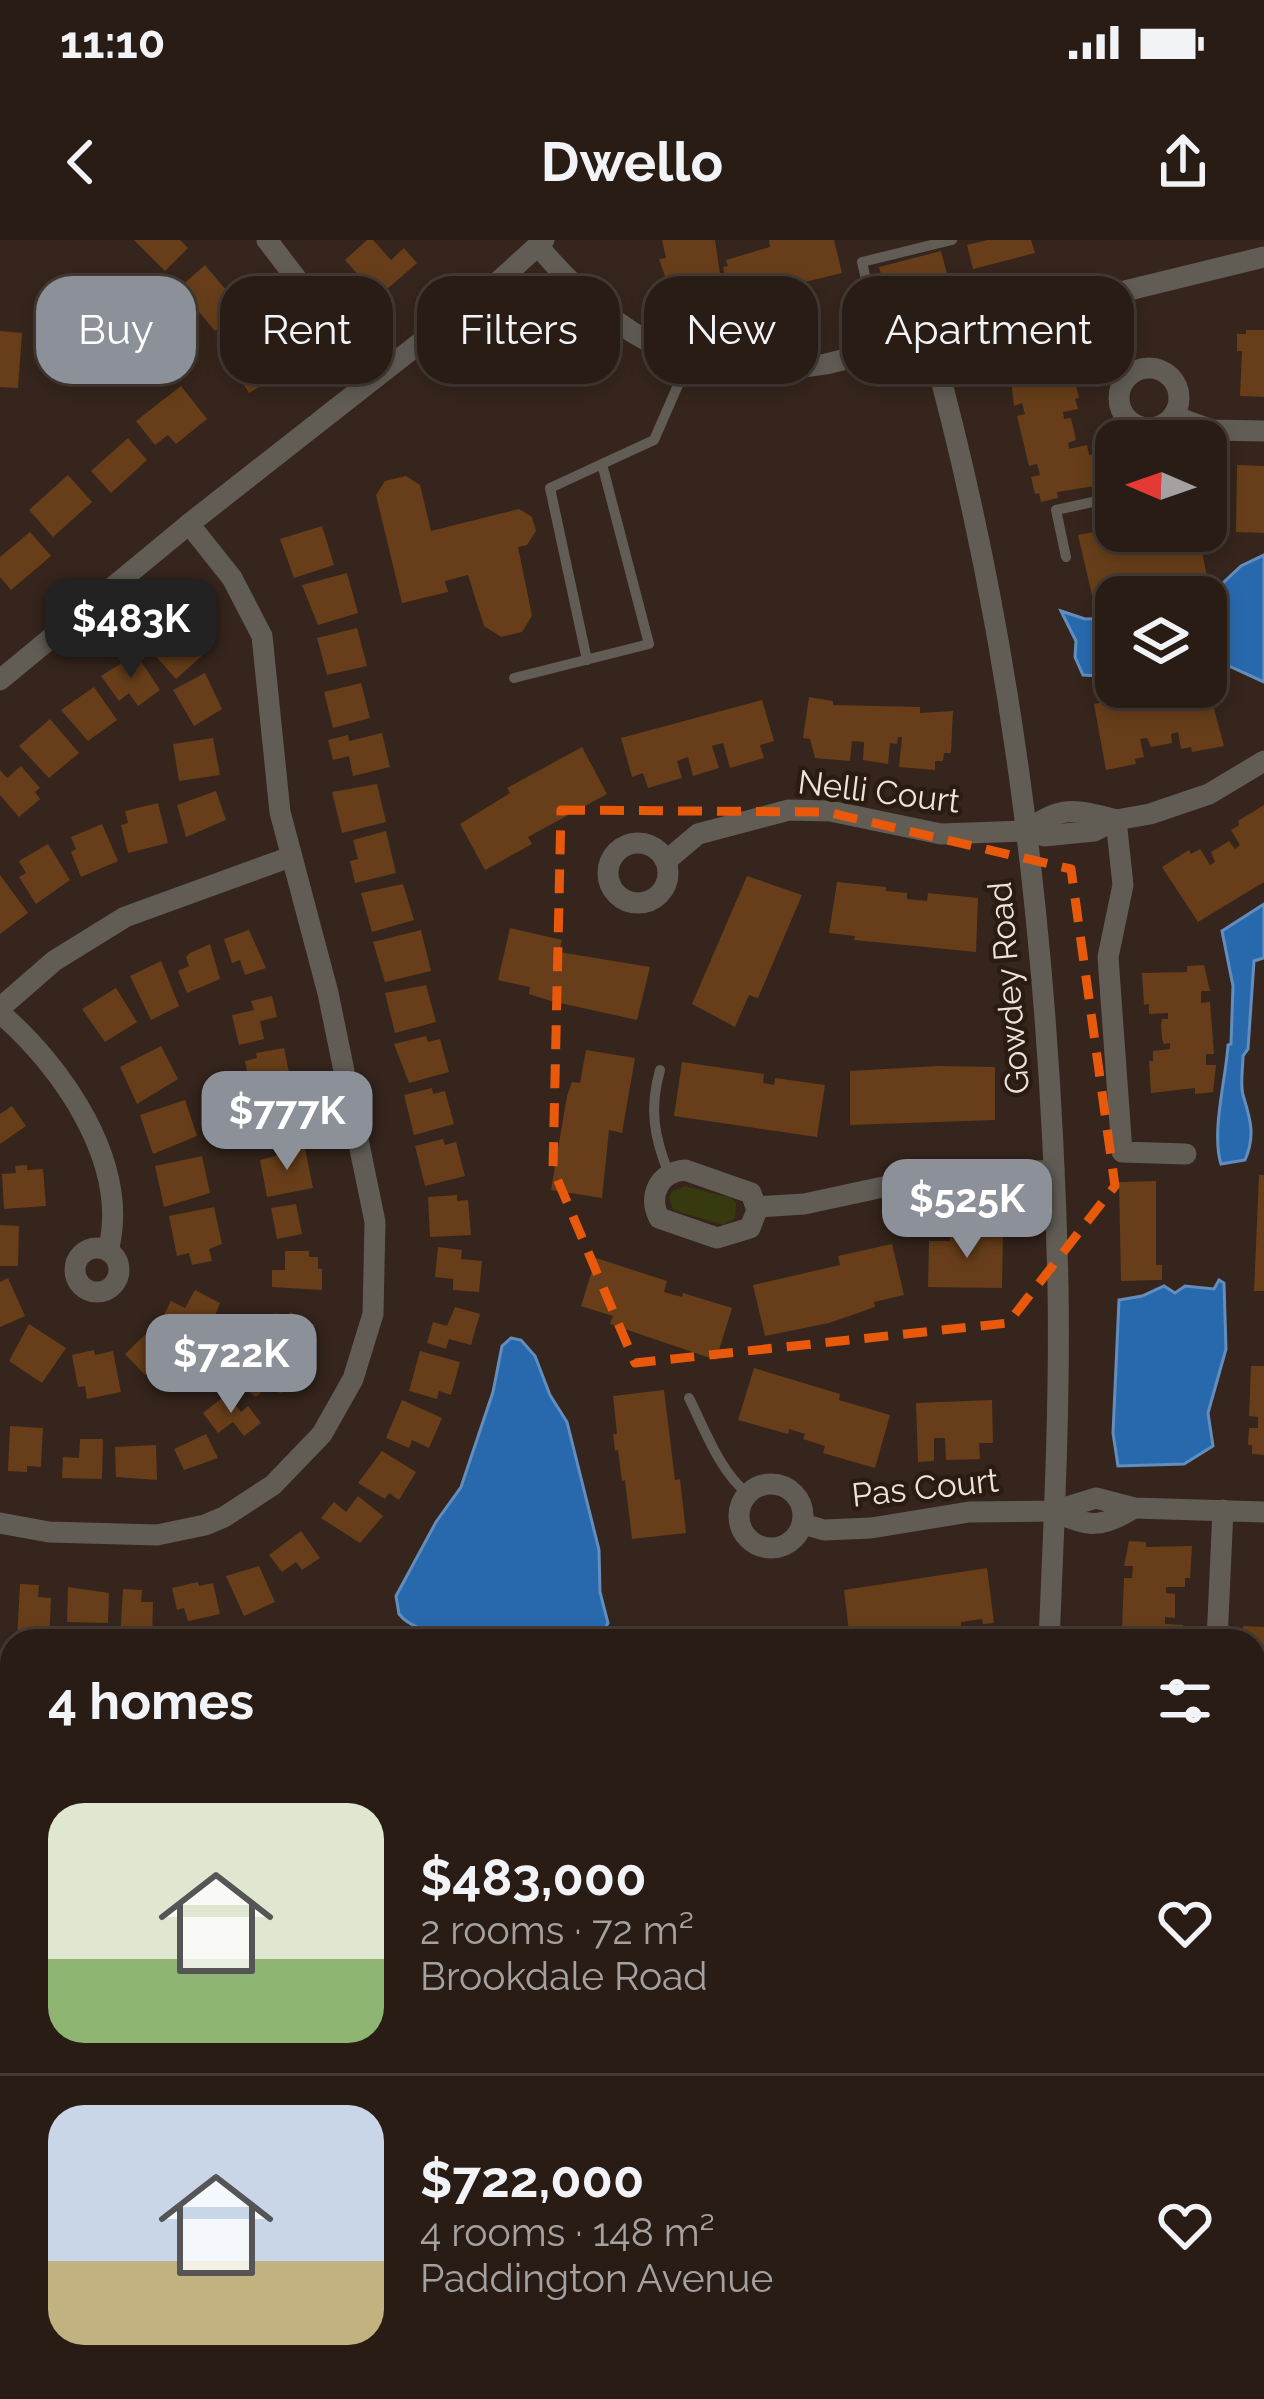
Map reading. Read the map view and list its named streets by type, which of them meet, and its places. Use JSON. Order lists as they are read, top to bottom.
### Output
{
  "streets": {
    "street": ["Nelli Court", "Gowdey Road", "Pas Court"]
  },
  "crossings": [
    ["Nelli Court", "Gowdey Road"],
    ["Gowdey Road", "Pas Court"]
  ],
  "north": "left",
  "page": {
    "status": "11:10",
    "header": "Dwello",
    "chip": [
      "Buy",
      "Rent",
      "Filters",
      "New",
      "Apartment"
    ],
    "price": [
      "$483K",
      "$777K",
      "$525K",
      "$722K"
    ],
    "heading": "4 homes",
    "list": [
      {
        "name": "$483,000",
        "note": "2 rooms · 72 m² · Brookdale Road"
      },
      {
        "name": "$722,000",
        "note": "4 rooms · 148 m² · Paddington Avenue"
      }
    ]
  }
}
